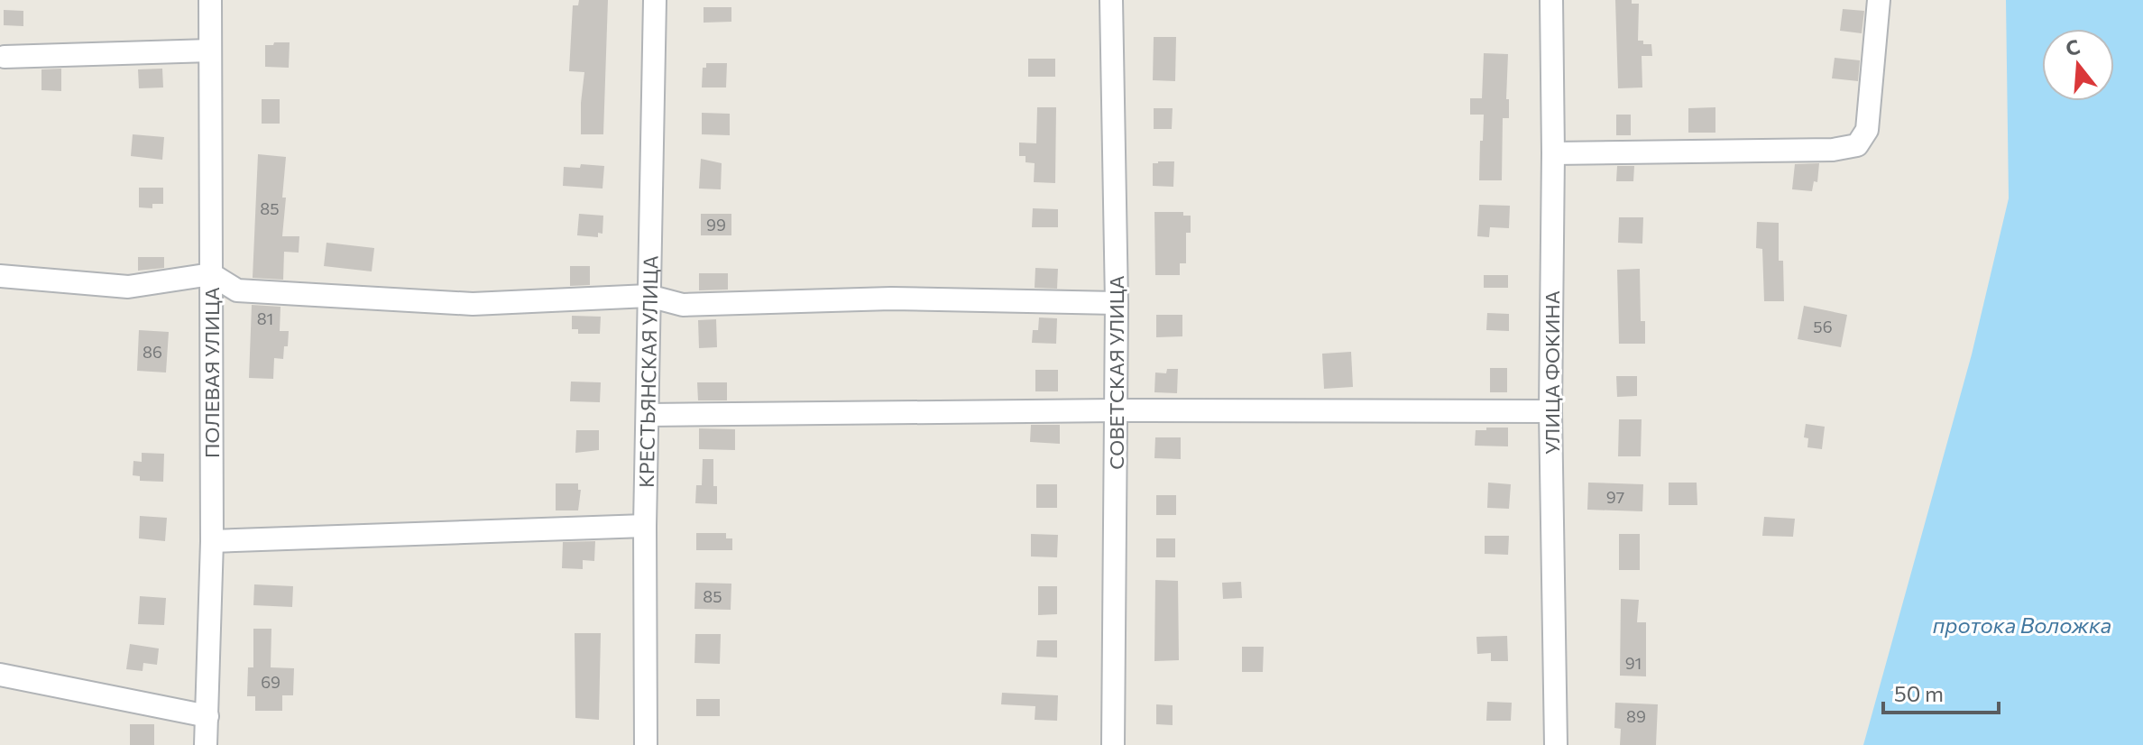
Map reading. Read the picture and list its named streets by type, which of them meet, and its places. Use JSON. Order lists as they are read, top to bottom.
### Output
{
  "streets": {
    "street": [
      "ПОЛЕВАЯ УЛИЦА",
      "КРЕСТЬЯНСКАЯ УЛИЦА",
      "СОВЕТСКАЯ УЛИЦА",
      "УЛИЦА ФОКИНА"
    ]
  },
  "water": ["протока Воложка"],
  "house_numbers": [
    "85",
    "99",
    "81",
    "56",
    "86",
    "97",
    "85",
    "91",
    "69",
    "89"
  ],
  "scale_bar": "50 m",
  "north": "top"
}
